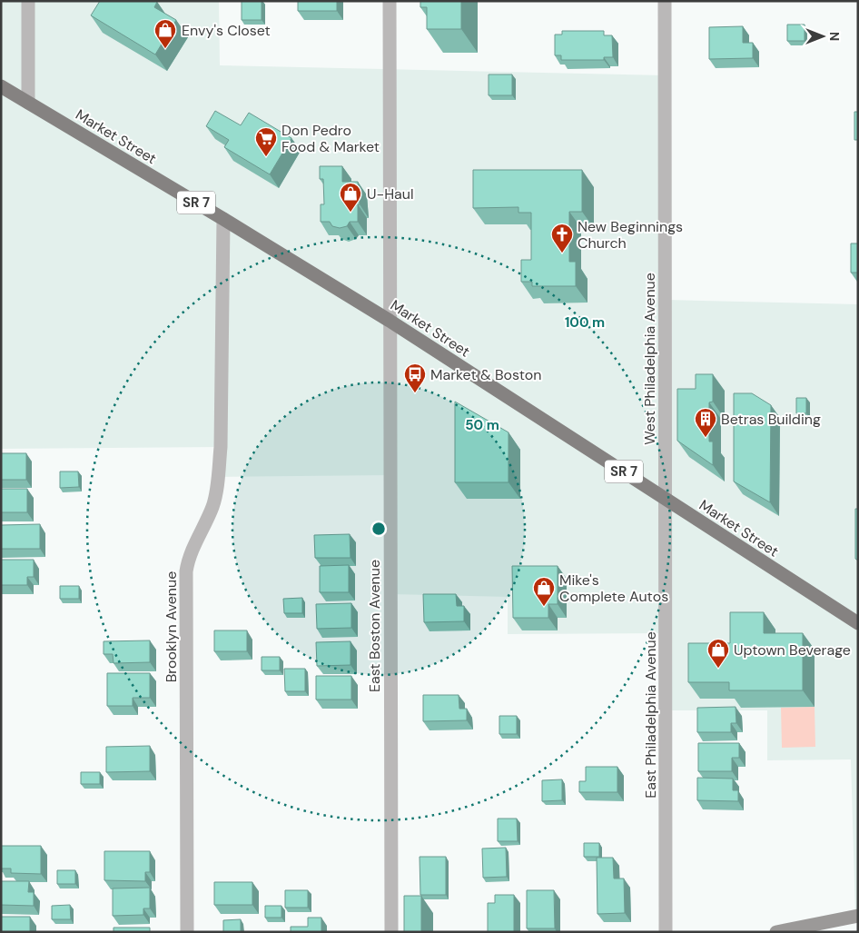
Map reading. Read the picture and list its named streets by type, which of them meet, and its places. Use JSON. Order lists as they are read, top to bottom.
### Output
{
  "streets": {
    "main road": ["Market Street", "SR 7"],
    "street": [
      "West Philadelphia Avenue",
      "East Boston Avenue",
      "Brooklyn Avenue",
      "East Philadelphia Avenue"
    ]
  },
  "crossings": [
    ["Market Street", "West Philadelphia Avenue"],
    ["Market Street", "East Boston Avenue"],
    ["Market Street", "Brooklyn Avenue"],
    ["Market Street", "East Philadelphia Avenue"],
    ["West Philadelphia Avenue", "East Philadelphia Avenue"]
  ],
  "places": {
    "shop": [
      "Envy's Closet",
      "U-Haul",
      "Mike's Complete Autos",
      "Uptown Beverage"
    ],
    "supermarket": ["Don Pedro Food & Market"],
    "church": ["New Beginnings Church"],
    "bus stop": ["Market & Boston"],
    "building": ["Betras Building"]
  },
  "north": "right",
  "rings": ["100 m", "50 m"]
}
